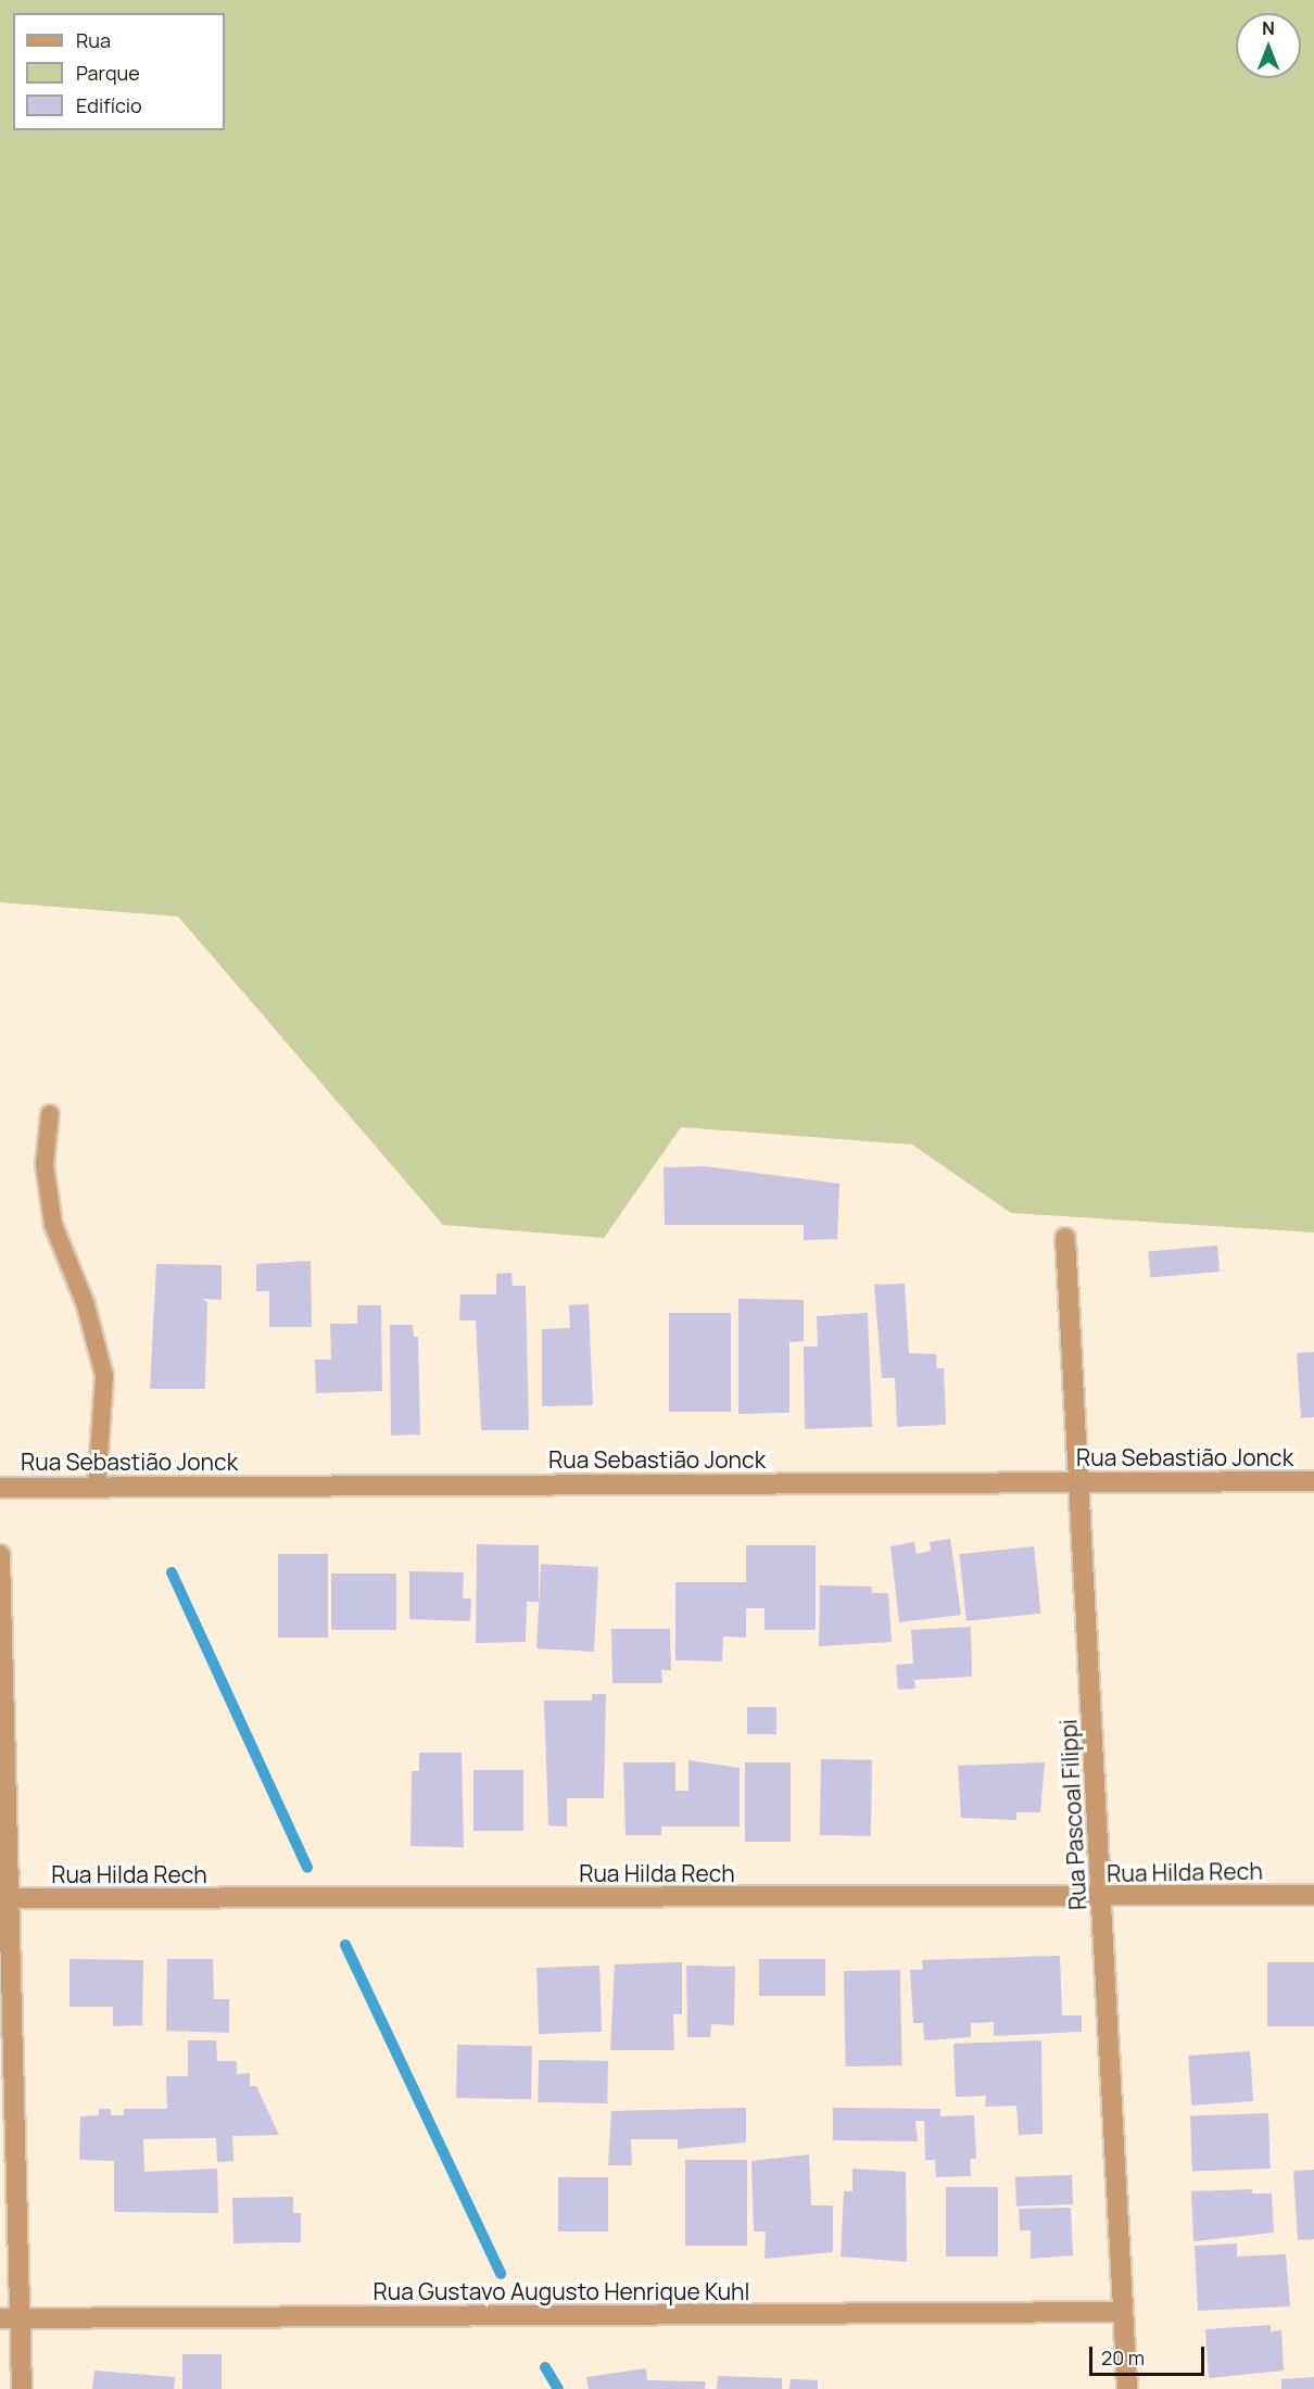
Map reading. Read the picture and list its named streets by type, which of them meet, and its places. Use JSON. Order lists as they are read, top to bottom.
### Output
{
  "streets": {
    "street": [
      "Rua Sebastião Jonck",
      "Rua Pascoal Filippi",
      "Rua Hilda Rech",
      "Rua Gustavo Augusto Henrique Kuhl"
    ]
  },
  "crossings": [
    ["Rua Sebastião Jonck", "Rua Pascoal Filippi"],
    ["Rua Pascoal Filippi", "Rua Hilda Rech"],
    ["Rua Pascoal Filippi", "Rua Gustavo Augusto Henrique Kuhl"]
  ],
  "legend": ["Rua", "Parque", "Edifício"],
  "scale_bar": "20 m",
  "north": "top"
}
